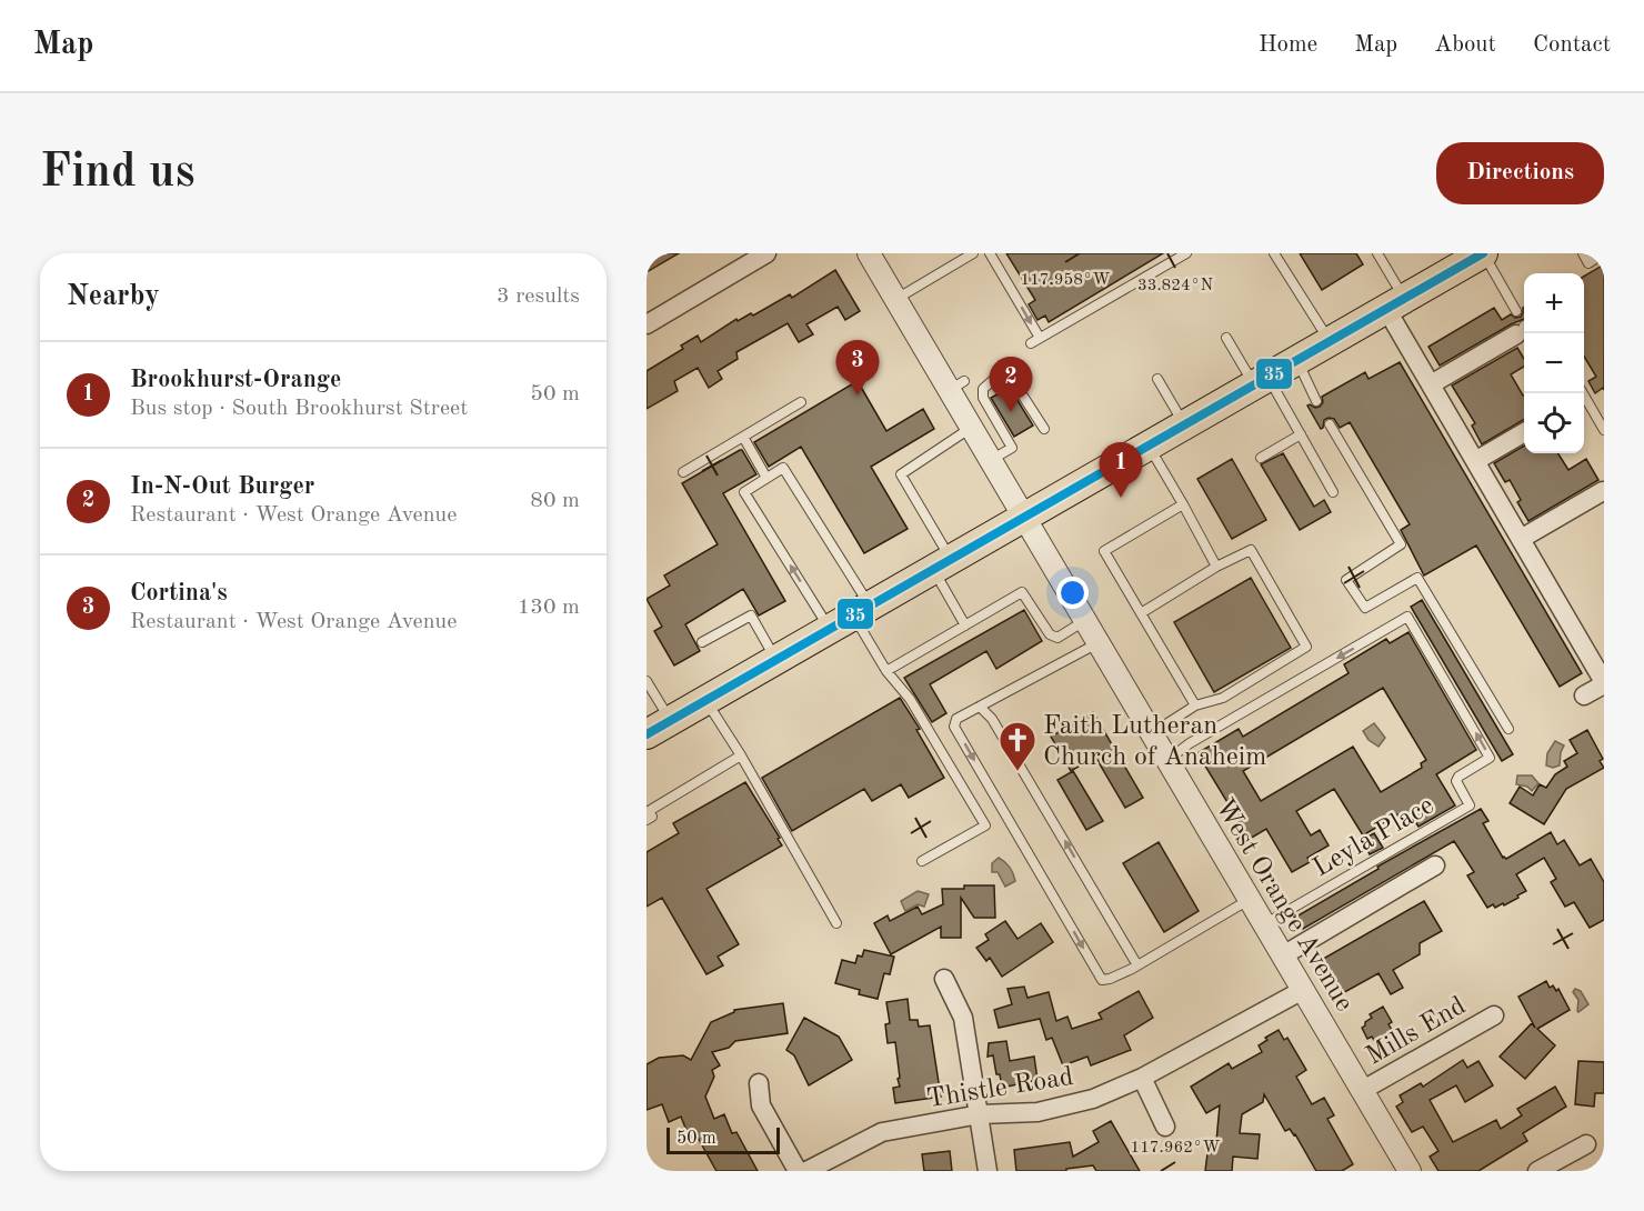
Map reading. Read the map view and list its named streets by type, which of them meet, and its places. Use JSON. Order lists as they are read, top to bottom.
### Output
{
  "streets": {
    "street": ["West Orange Avenue", "Mills End", "Thistle Road"],
    "lane": ["Leyla Place"]
  },
  "crossings": [
    ["Leyla Place", "West Orange Avenue"],
    ["West Orange Avenue", "Mills End"],
    ["West Orange Avenue", "Thistle Road"]
  ],
  "places": {
    "church": ["Faith Lutheran Church of Anaheim"]
  },
  "lines": ["transit line 35"],
  "scale_bar": "50 m",
  "page": {
    "header": "Map",
    "nav": [
      "Home",
      "Map",
      "About",
      "Contact"
    ],
    "buttons": "Directions",
    "title": "Find us",
    "heading": ["Nearby", "3 results"],
    "map_buttons": ["+", "−"],
    "list": [
      {
        "mark": "1",
        "name": "Brookhurst-Orange",
        "note": "Bus stop · South Brookhurst Street",
        "value": "50 m"
      },
      {
        "mark": "2",
        "name": "In-N-Out Burger",
        "note": "Restaurant · West Orange Avenue",
        "value": "80 m"
      },
      {
        "mark": "3",
        "name": "Cortina's",
        "note": "Restaurant · West Orange Avenue",
        "value": "130 m"
      }
    ],
    "pins": ["3", "2", "1"],
    "scale": "50 m"
  },
  "coordinates": ["117.958°W", "33.824°N", "117.962°W"]
}
